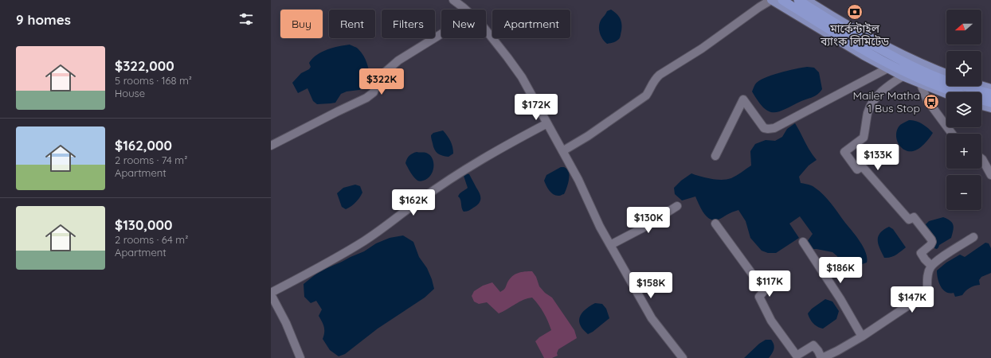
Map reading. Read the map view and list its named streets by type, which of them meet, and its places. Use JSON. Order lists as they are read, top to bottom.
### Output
{
  "places": {
    "bank": ["মার্কেন্টাইল ব্যাংক লিমিটেড"],
    "bus stop": ["Mailer Matha 1 Bus Stop"]
  },
  "north": "left",
  "page": {
    "heading": "9 homes",
    "map_buttons": ["+", "−"],
    "chip": [
      "Buy",
      "Rent",
      "Filters",
      "New",
      "Apartment"
    ],
    "list": [
      {
        "name": "$322,000",
        "note": "5 rooms · 168 m² · House"
      },
      {
        "name": "$162,000",
        "note": "2 rooms · 74 m² · Apartment"
      },
      {
        "name": "$130,000",
        "note": "2 rooms · 64 m² · Apartment"
      }
    ],
    "price": [
      "$322K",
      "$172K",
      "$133K",
      "$162K",
      "$130K",
      "$186K",
      "$117K",
      "$158K",
      "$147K"
    ]
  }
}
